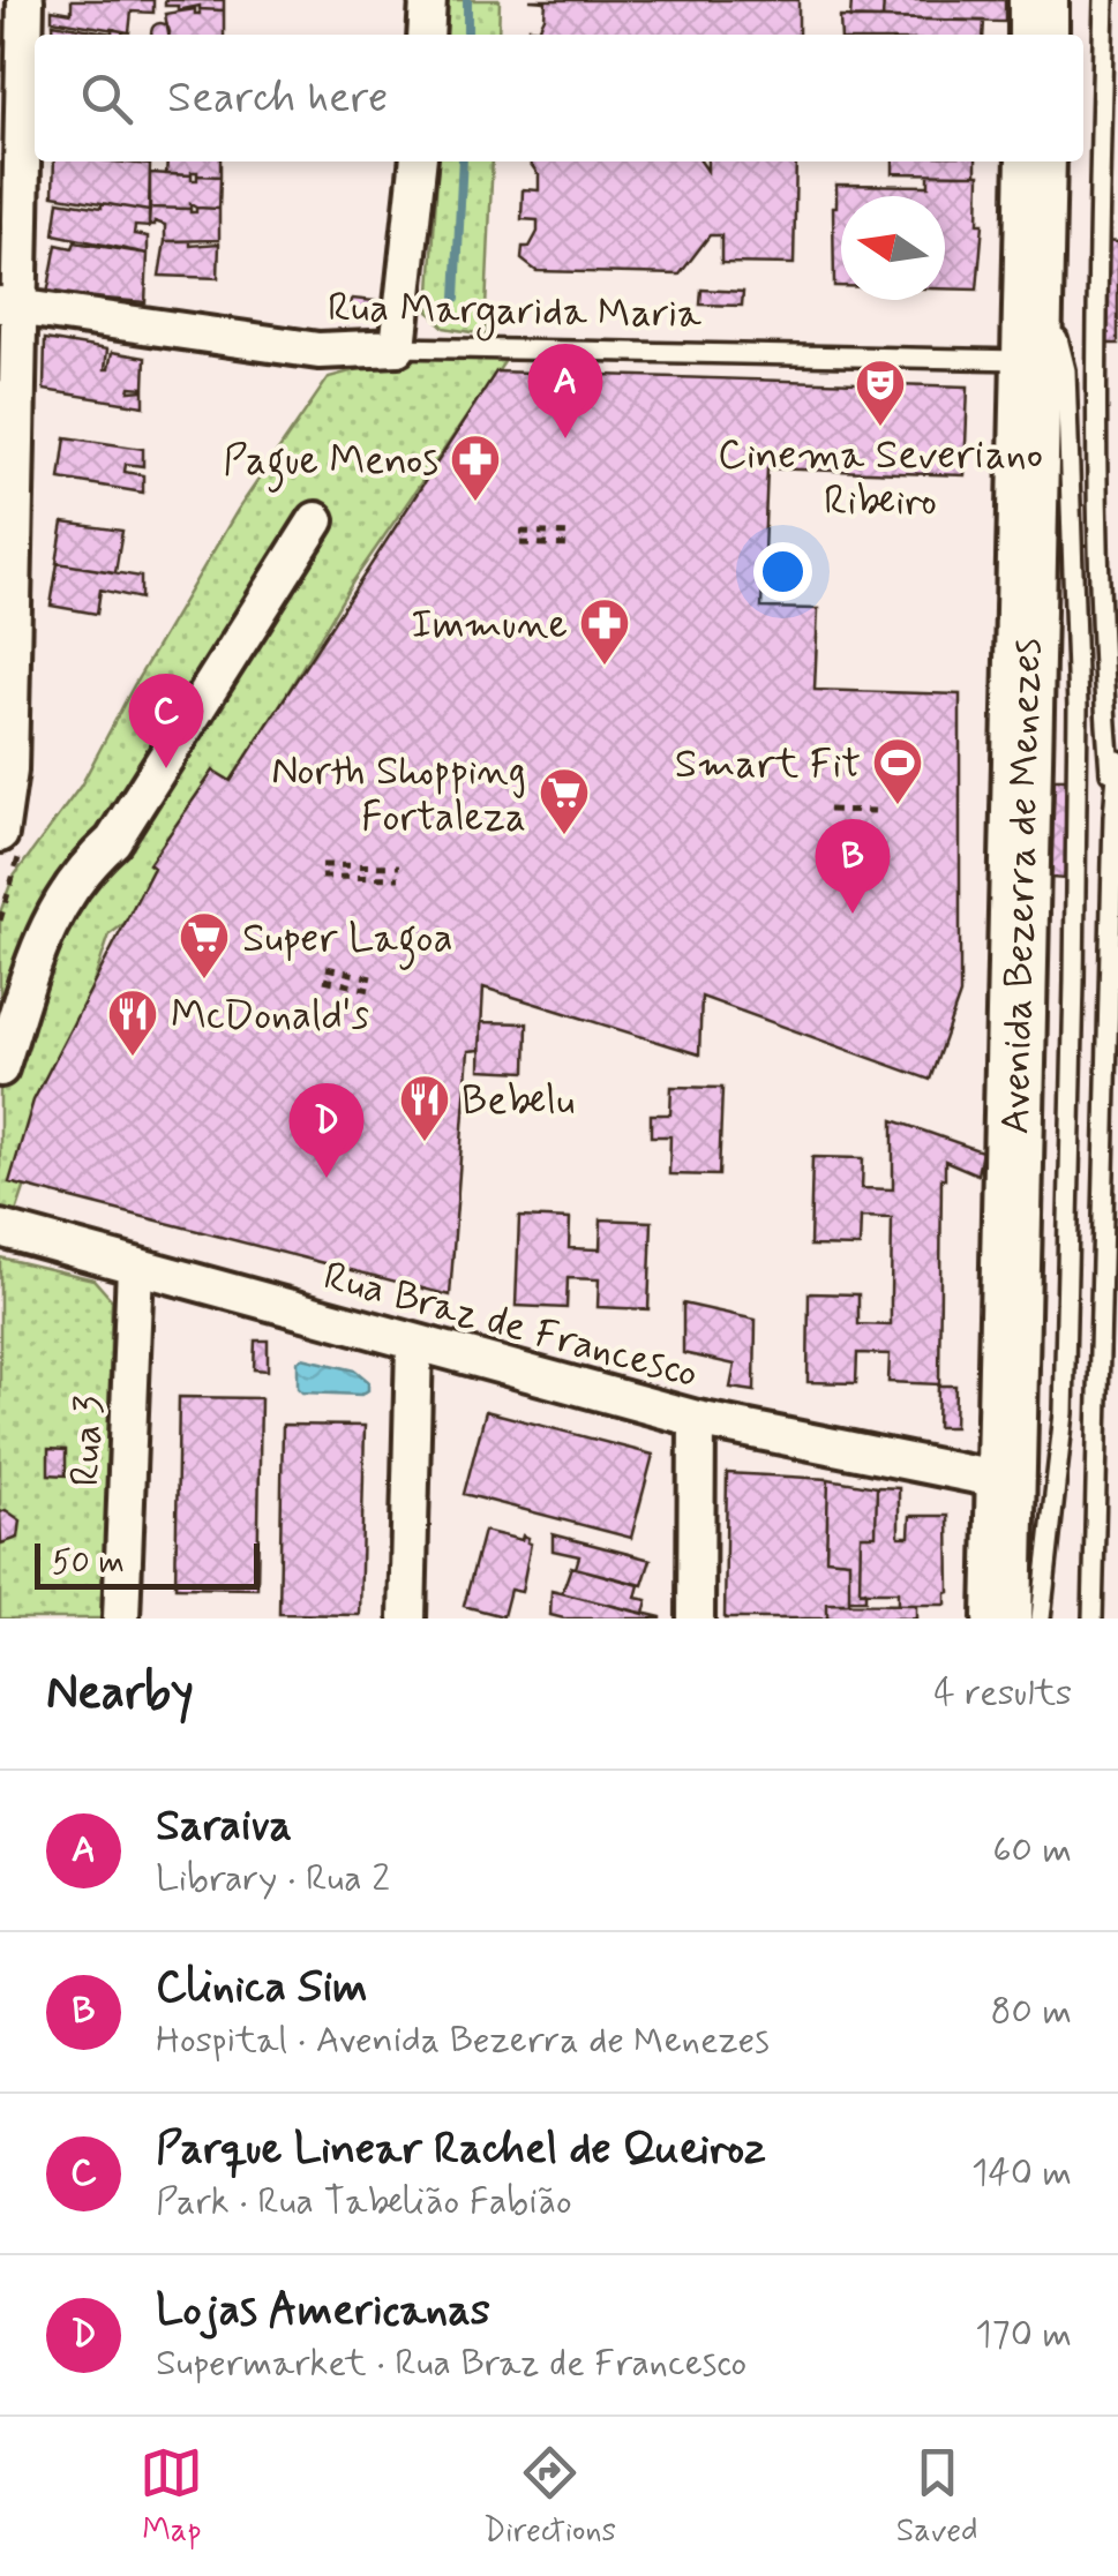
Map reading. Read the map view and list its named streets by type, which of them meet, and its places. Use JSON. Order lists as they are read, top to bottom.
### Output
{
  "streets": {
    "main road": ["Avenida Bezerra de Menezes"],
    "street": ["Rua Margarida Maria", "Rua Braz de Francesco", "Rua 3"]
  },
  "crossings": [
    ["Rua Margarida Maria", "Avenida Bezerra de Menezes"],
    ["Avenida Bezerra de Menezes", "Rua Braz de Francesco"],
    ["Rua Braz de Francesco", "Rua 3"]
  ],
  "places": {
    "theatre": ["Cinema Severiano Ribeiro"],
    "pharmacy": ["Pague Menos", "Immune"],
    "sports": ["Smart Fit"],
    "supermarket": ["North Shopping Fortaleza", "Super Lagoa"],
    "restaurant": ["McDonald's", "Bebelu"]
  },
  "scale_bar": "50 m",
  "north": "left",
  "page": {
    "search": "Search here",
    "pins": [
      "A",
      "C",
      "B",
      "D"
    ],
    "scale": "50 m",
    "heading": ["Nearby", "4 results"],
    "list": [
      {
        "mark": "A",
        "name": "Saraiva",
        "note": "Library · Rua 2",
        "value": "60 m"
      },
      {
        "mark": "B",
        "name": "Clinica Sim",
        "note": "Hospital · Avenida Bezerra de Menezes",
        "value": "80 m"
      },
      {
        "mark": "C",
        "name": "Parque Linear Rachel de Queiroz",
        "note": "Park · Rua Tabelião Fabião",
        "value": "140 m"
      },
      {
        "mark": "D",
        "name": "Lojas Americanas",
        "note": "Supermarket · Rua Braz de Francesco",
        "value": "170 m"
      }
    ],
    "nav": ["Map", "Directions", "Saved"]
  }
}
